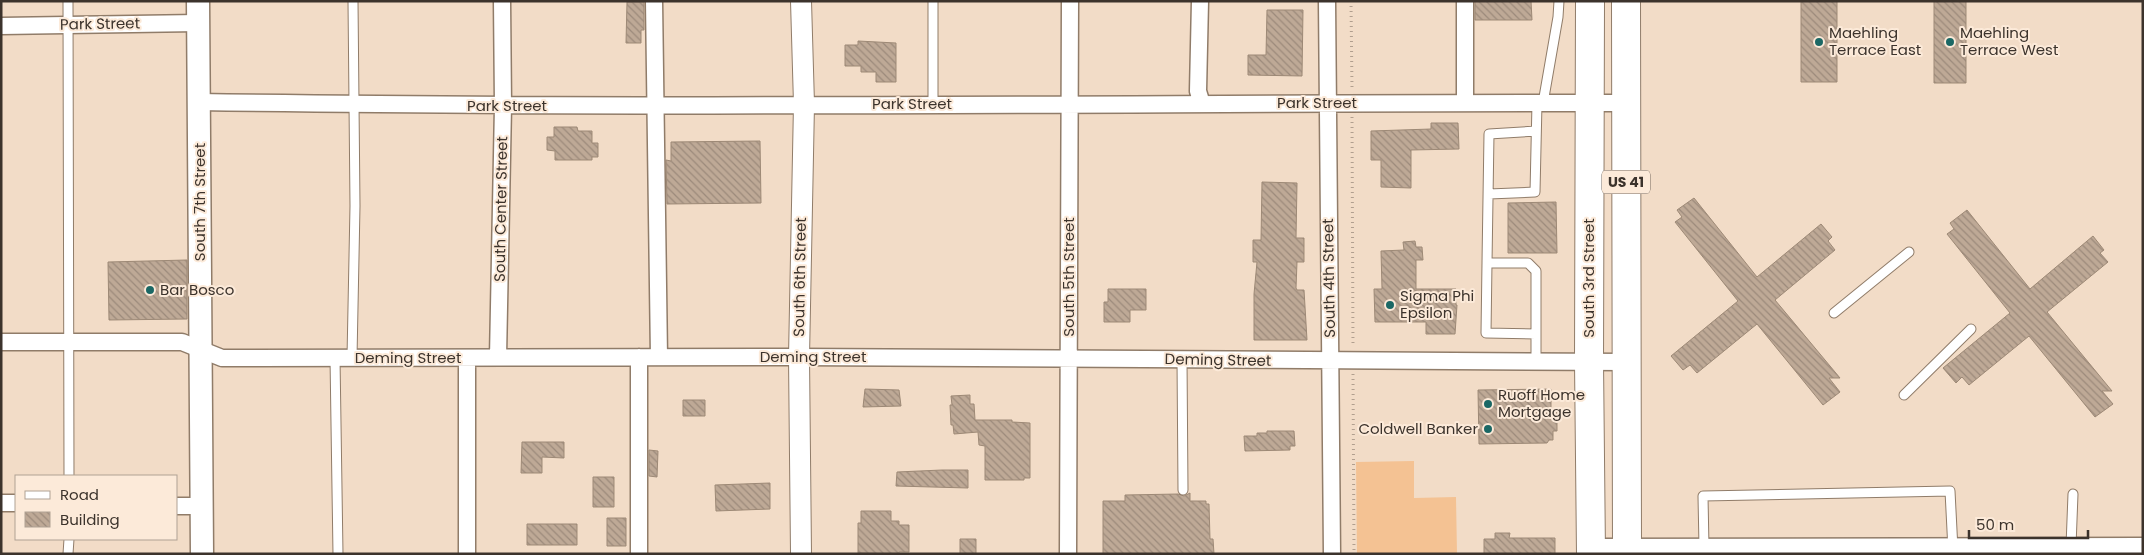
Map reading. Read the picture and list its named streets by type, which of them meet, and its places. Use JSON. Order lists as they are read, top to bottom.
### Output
{
  "streets": {
    "highway": ["US 41", "South 3rd Street"],
    "main road": ["South 7th Street"],
    "street": [
      "Park Street",
      "South Center Street",
      "South 6th Street",
      "South 5th Street",
      "South 4th Street",
      "Deming Street"
    ]
  },
  "crossings": [
    ["Park Street", "US 41"],
    ["Park Street", "South 7th Street"],
    ["Park Street", "South Center Street"],
    ["Park Street", "South 6th Street"],
    ["Park Street", "South 5th Street"],
    ["Park Street", "South 4th Street"],
    ["Park Street", "South 3rd Street"],
    ["US 41", "Deming Street"],
    ["South 7th Street", "Deming Street"],
    ["South Center Street", "Deming Street"],
    ["South 6th Street", "Deming Street"],
    ["South 5th Street", "Deming Street"],
    ["South 4th Street", "Deming Street"],
    ["South 3rd Street", "Deming Street"]
  ],
  "places": [
    "Maehling Terrace East",
    "Maehling Terrace West",
    "Bar Bosco",
    "Sigma Phi Epsilon",
    "Ruoff Home Mortgage",
    "Coldwell Banker"
  ],
  "legend": ["Road", "Building"],
  "scale_bar": "50 m"
}
